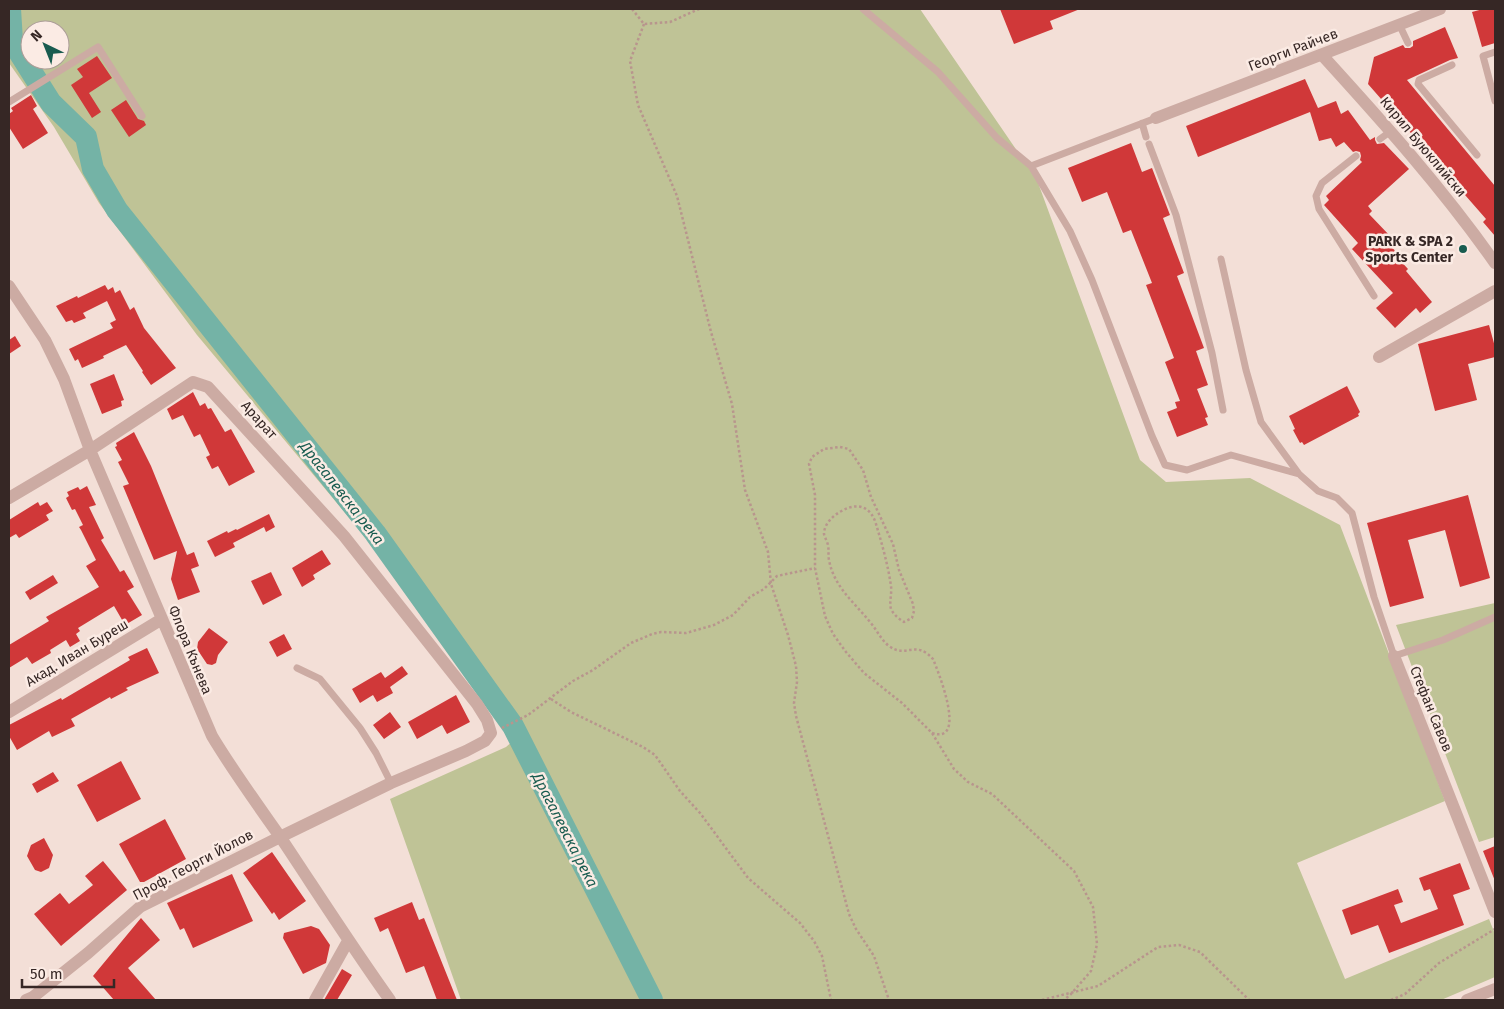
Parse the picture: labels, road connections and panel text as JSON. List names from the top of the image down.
{
  "streets": {
    "street": [
      "Георги Райчев",
      "Кирил Буюклийски",
      "Арарат",
      "Флора Кънева",
      "Акад. Иван Буреш",
      "Стефан Савов",
      "Проф. Георги Йолов"
    ]
  },
  "crossings": [
    ["Георги Райчев", "Кирил Буюклийски"],
    ["Арарат", "Флора Кънева"],
    ["Флора Кънева", "Акад. Иван Буреш"],
    ["Флора Кънева", "Проф. Георги Йолов"]
  ],
  "water": ["Драгалевска река"],
  "places": ["PARK & SPA 2 Sports Center"],
  "scale_bar": "50 m",
  "north": "top left"
}
